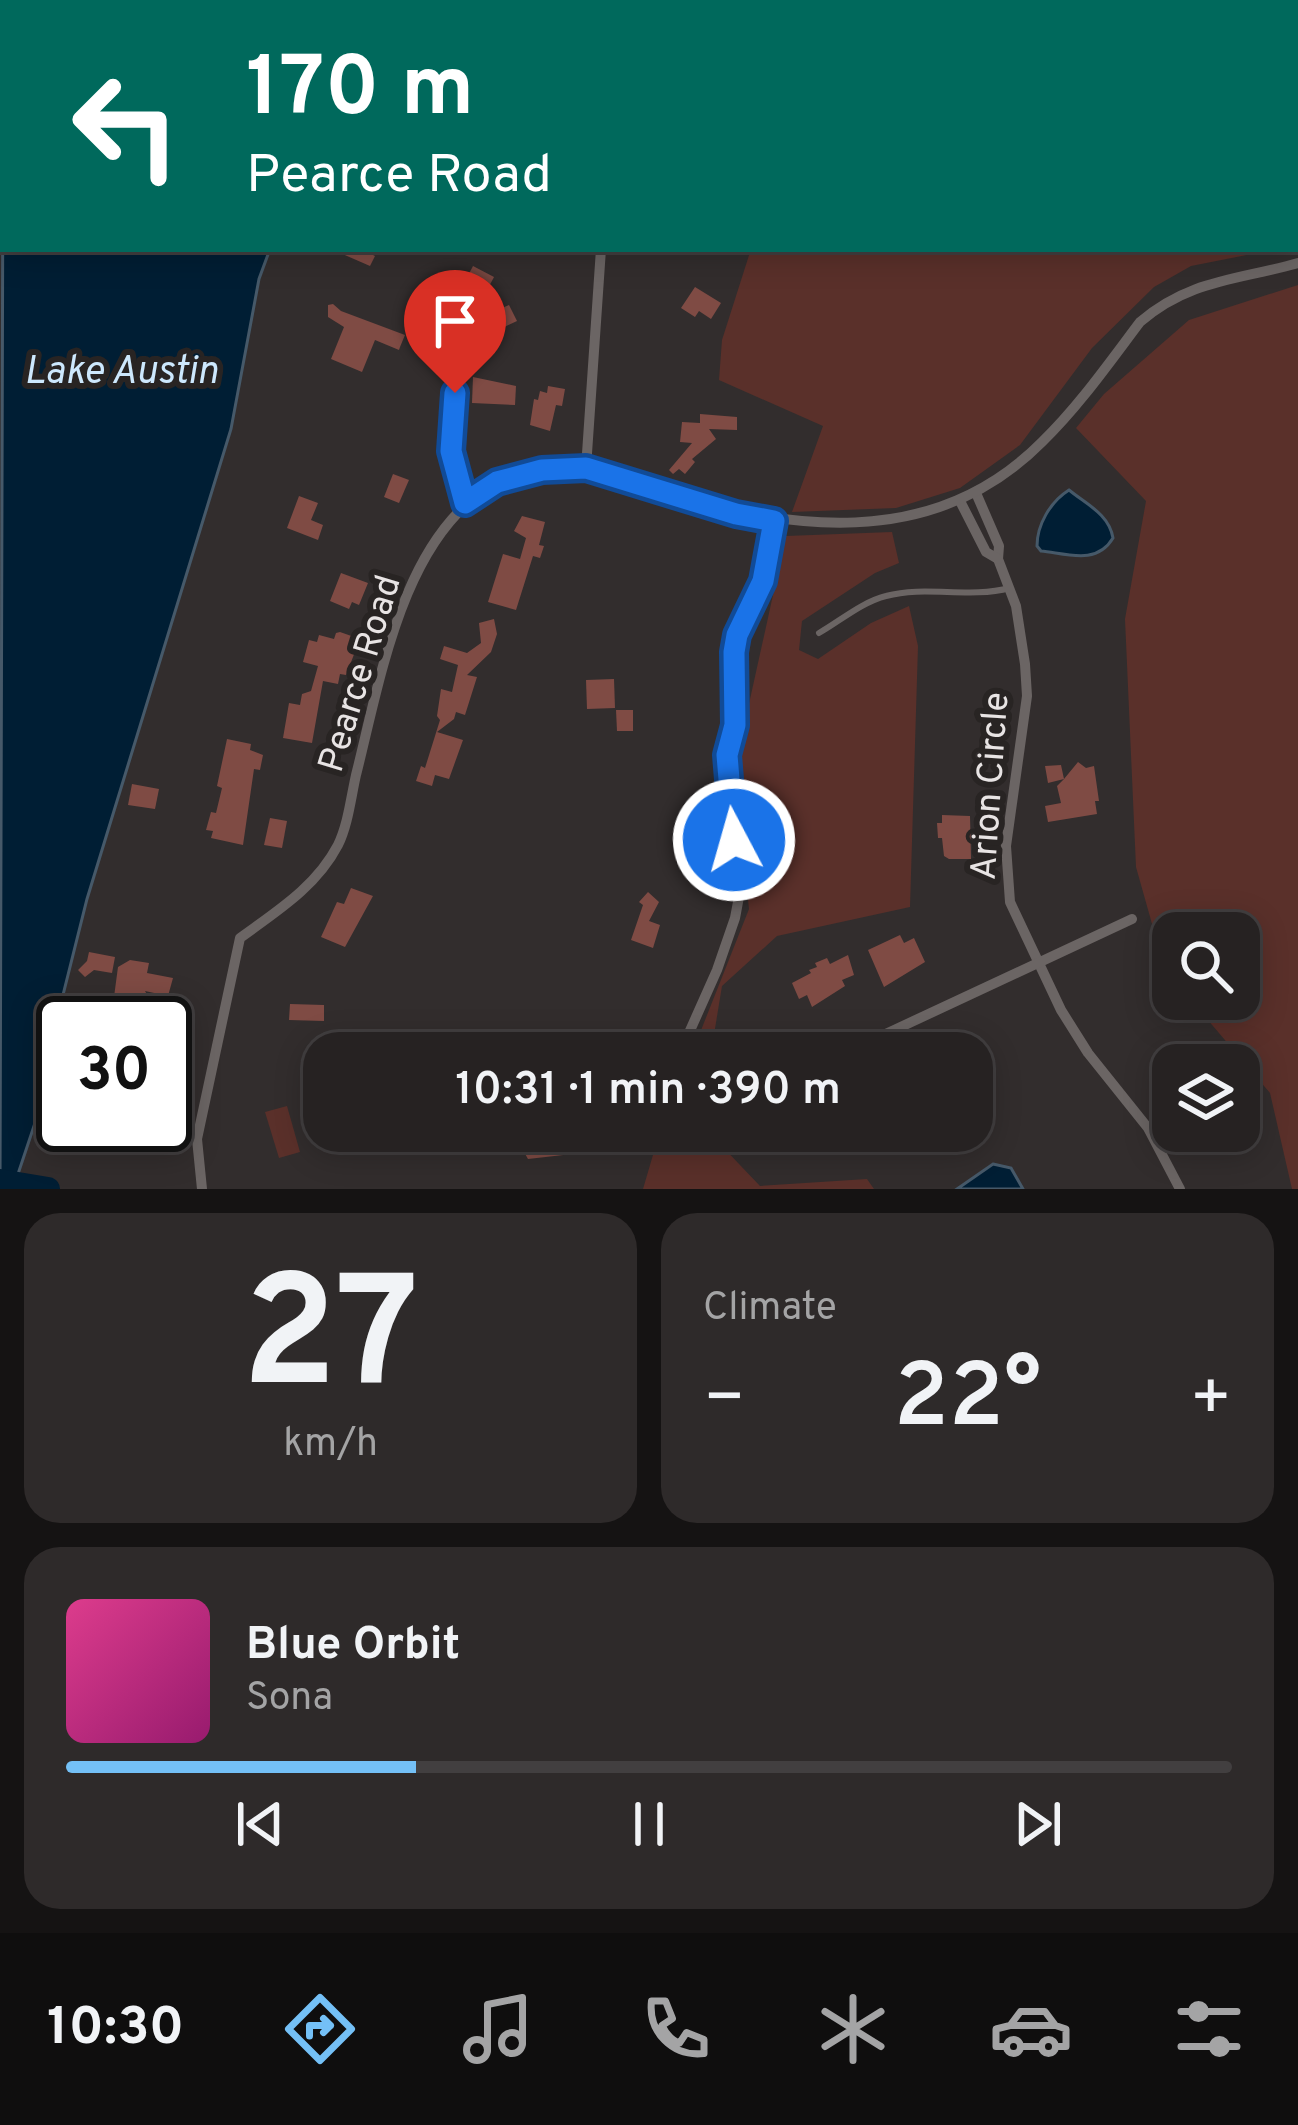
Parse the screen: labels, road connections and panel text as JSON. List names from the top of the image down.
{
  "streets": {
    "street": ["Pearce Road", "Arion Circle"]
  },
  "crossings": [
    ["Pearce Road", "Arion Circle"]
  ],
  "water": ["Lake Austin"],
  "page": {
    "turn": ["170 m", "Pearce Road"],
    "limit": "30",
    "trip": "10:31 · 1 min · 390 m",
    "tile": [
      ["27", "km/h"],
      "Climate"
    ],
    "heat": ["−", "22°", "+"],
    "song": ["Blue Orbit", "Sona"],
    "tabs": "10:30"
  }
}
